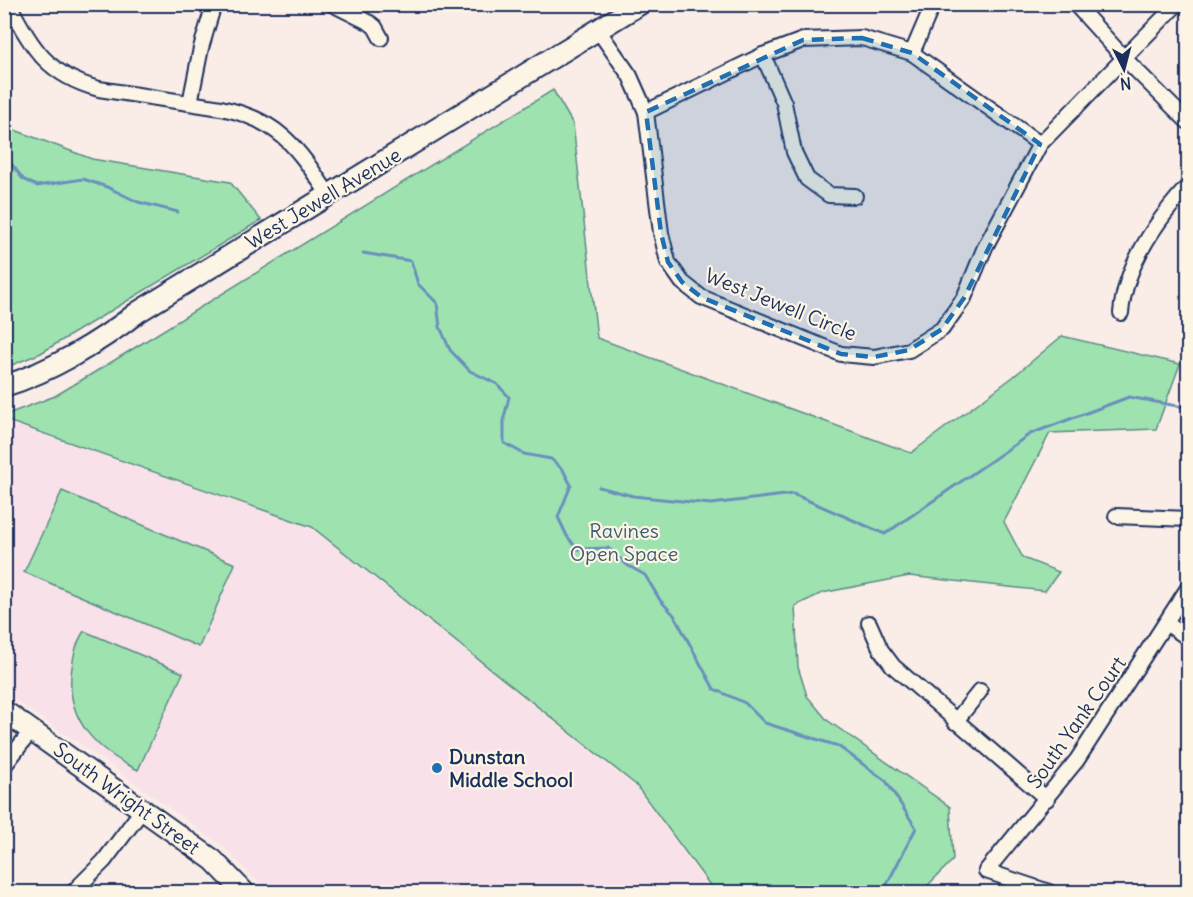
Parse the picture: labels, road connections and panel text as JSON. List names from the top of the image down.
{
  "streets": {
    "main road": ["West Jewell Avenue", "South Wright Street"],
    "street": ["West Jewell Circle", "South Yank Court"]
  },
  "crossings": [
    ["West Jewell Avenue", "West Jewell Circle"]
  ],
  "parks": ["Ravines Open Space"],
  "places": ["Dunstan Middle School"],
  "north": "bottom"
}
